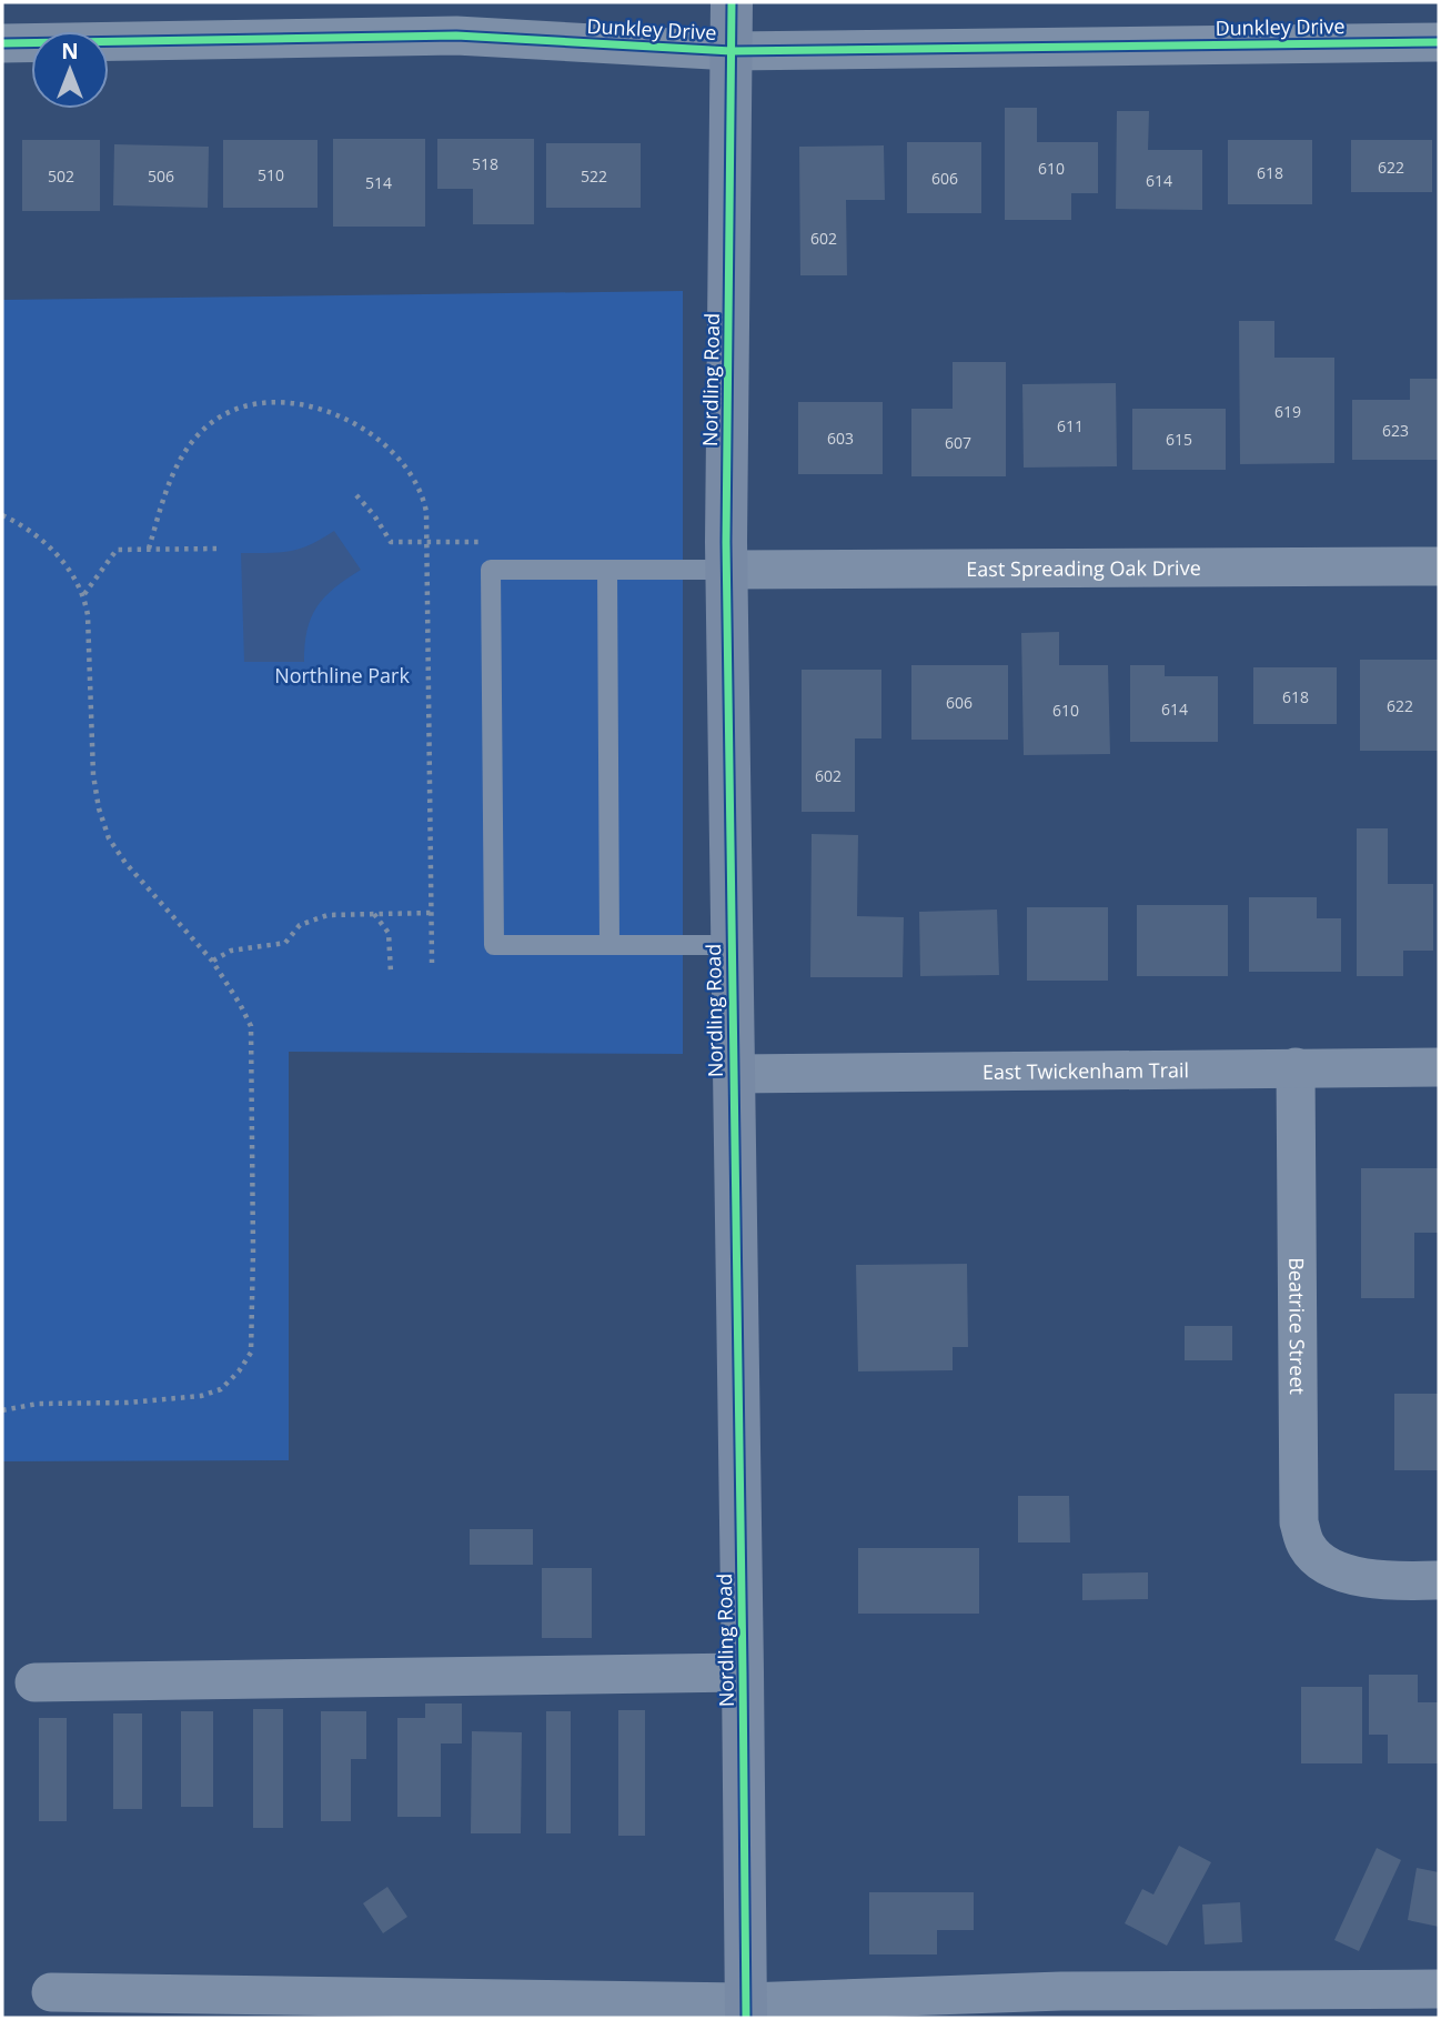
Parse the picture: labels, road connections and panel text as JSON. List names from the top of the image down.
{
  "streets": {
    "street": [
      "Dunkley Drive",
      "Nordling Road",
      "East Spreading Oak Drive",
      "East Twickenham Trail",
      "Beatrice Street"
    ]
  },
  "crossings": [
    ["Dunkley Drive", "Nordling Road"],
    ["Nordling Road", "East Spreading Oak Drive"],
    ["Nordling Road", "East Twickenham Trail"],
    ["East Twickenham Trail", "Beatrice Street"]
  ],
  "parks": ["Northline Park"],
  "house_numbers": [
    "518",
    "622",
    "610",
    "618",
    "510",
    "502",
    "506",
    "522",
    "606",
    "614",
    "514",
    "602",
    "619",
    "611",
    "623",
    "603",
    "615",
    "607",
    "618",
    "606",
    "622",
    "614",
    "610",
    "602"
  ],
  "north": "top"
}
